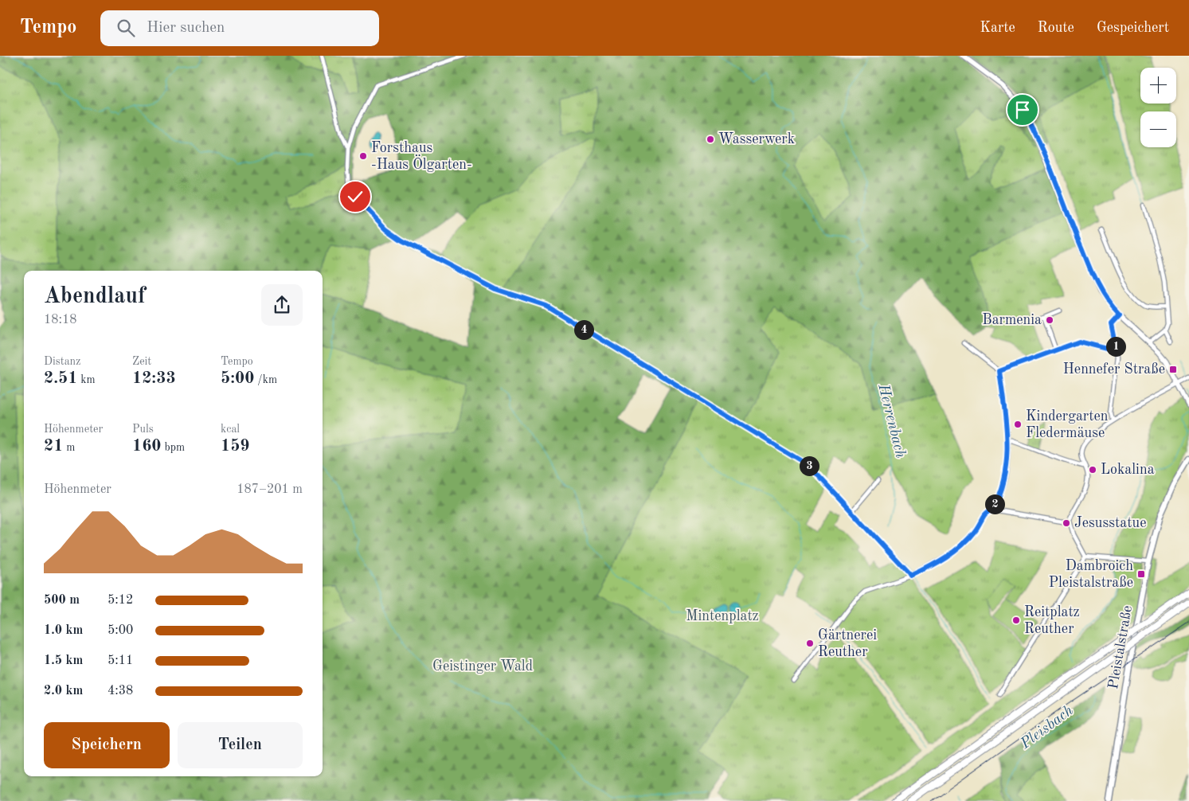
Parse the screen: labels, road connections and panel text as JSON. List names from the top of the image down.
{
  "streets": {
    "main road": ["Pleistalstraße"]
  },
  "water": ["Herrenbach", "Pleisbach"],
  "parks": ["Mintenplatz", "Geistinger Wald"],
  "places": {
    "other": [
      "Wasserwerk",
      "Forsthaus -Haus Ölgarten-",
      "Barmenia",
      "Kindergarten Fledermäuse",
      "Lokalina",
      "Jesusstatue",
      "Reitplatz Reuther",
      "Gärtnerei Reuther"
    ],
    "transit": ["Hennefer Straße", "Dambroich Pleistalstraße"]
  },
  "page": {
    "header": "Tempo",
    "search": "Hier suchen",
    "nav": ["Karte", "Route", "Gespeichert"],
    "map_buttons": ["+", "−"],
    "heading": ["Abendlauf", "18:18"],
    "pins": [
      "4",
      "1",
      "3",
      "2"
    ],
    "stats": [
      ["Distanz", "2.51 km"],
      ["Zeit", "12:33"],
      ["Tempo", "5:00 /km"],
      ["Höhenmeter", "21 m"],
      ["Puls", "160 bpm"],
      ["kcal", "159"]
    ],
    "chart": ["Höhenmeter", "187–201 m"],
    "list": [
      {
        "name": "500 m",
        "note": "5:12"
      },
      {
        "name": "1.0 km",
        "note": "5:00"
      },
      {
        "name": "1.5 km",
        "note": "5:11"
      },
      {
        "name": "2.0 km",
        "note": "4:38"
      }
    ],
    "buttons": ["Speichern", "Teilen"]
  }
}
